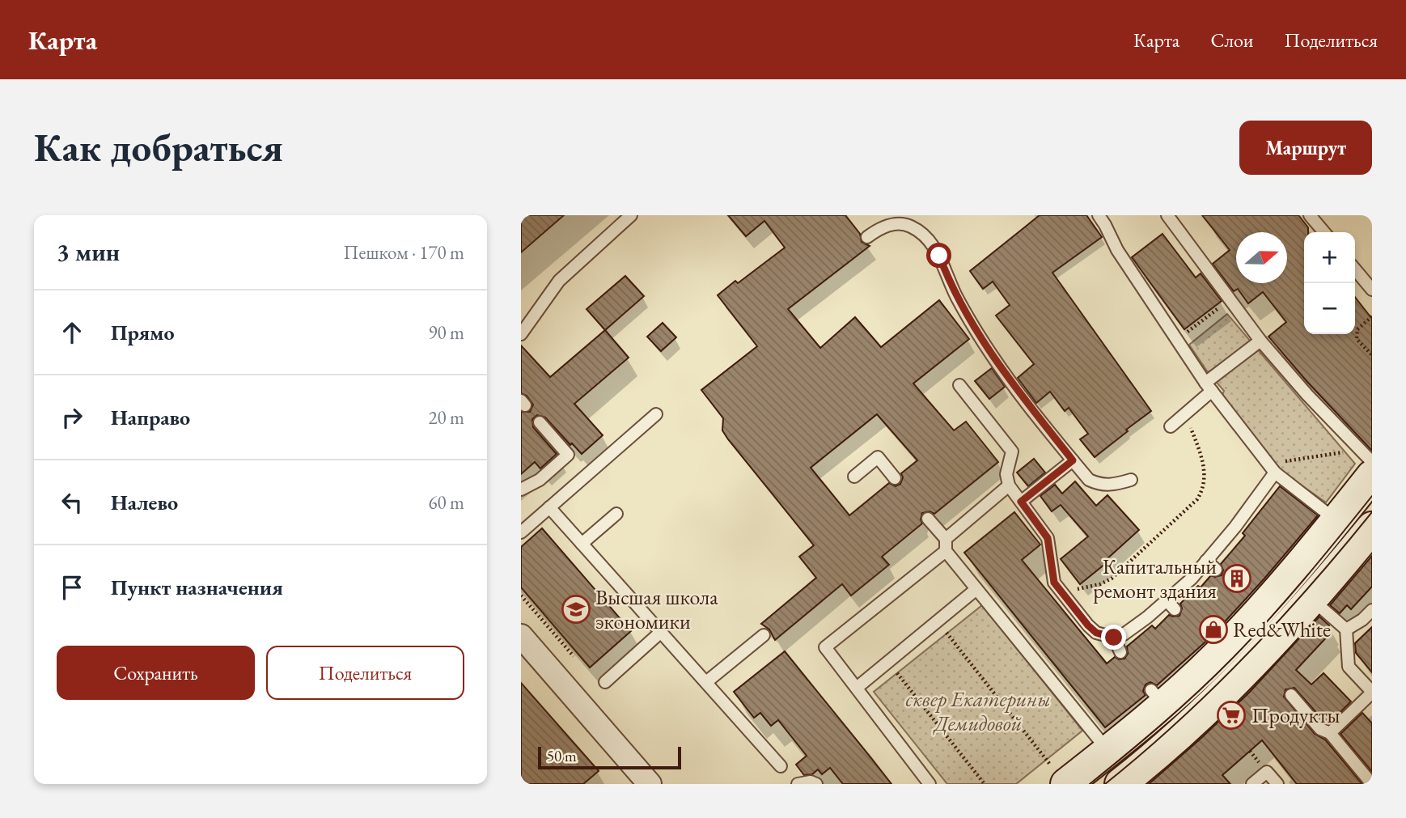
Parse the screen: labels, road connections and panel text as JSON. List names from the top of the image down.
{
  "parks": ["сквер Екатерины Демидовой"],
  "places": {
    "building": ["Капитальный ремонт здания"],
    "school or university": ["Высшая школа экономики"],
    "shop": ["Red&White"],
    "supermarket": ["Продукты"]
  },
  "scale_bar": "50 m",
  "north": "right",
  "page": {
    "header": "Карта",
    "nav": ["Карта", "Слои", "Поделиться"],
    "buttons": [
      "Маршрут",
      ["Сохранить", "Поделиться"]
    ],
    "title": "Как добраться",
    "heading": ["3 мин", "Пешком · 170 m"],
    "map_buttons": ["+", "−"],
    "list": [
      ["Прямо", "90 m"],
      ["Направо", "20 m"],
      ["Налево", "60 m"],
      "Пункт назначения"
    ],
    "scale": "50 m"
  }
}
